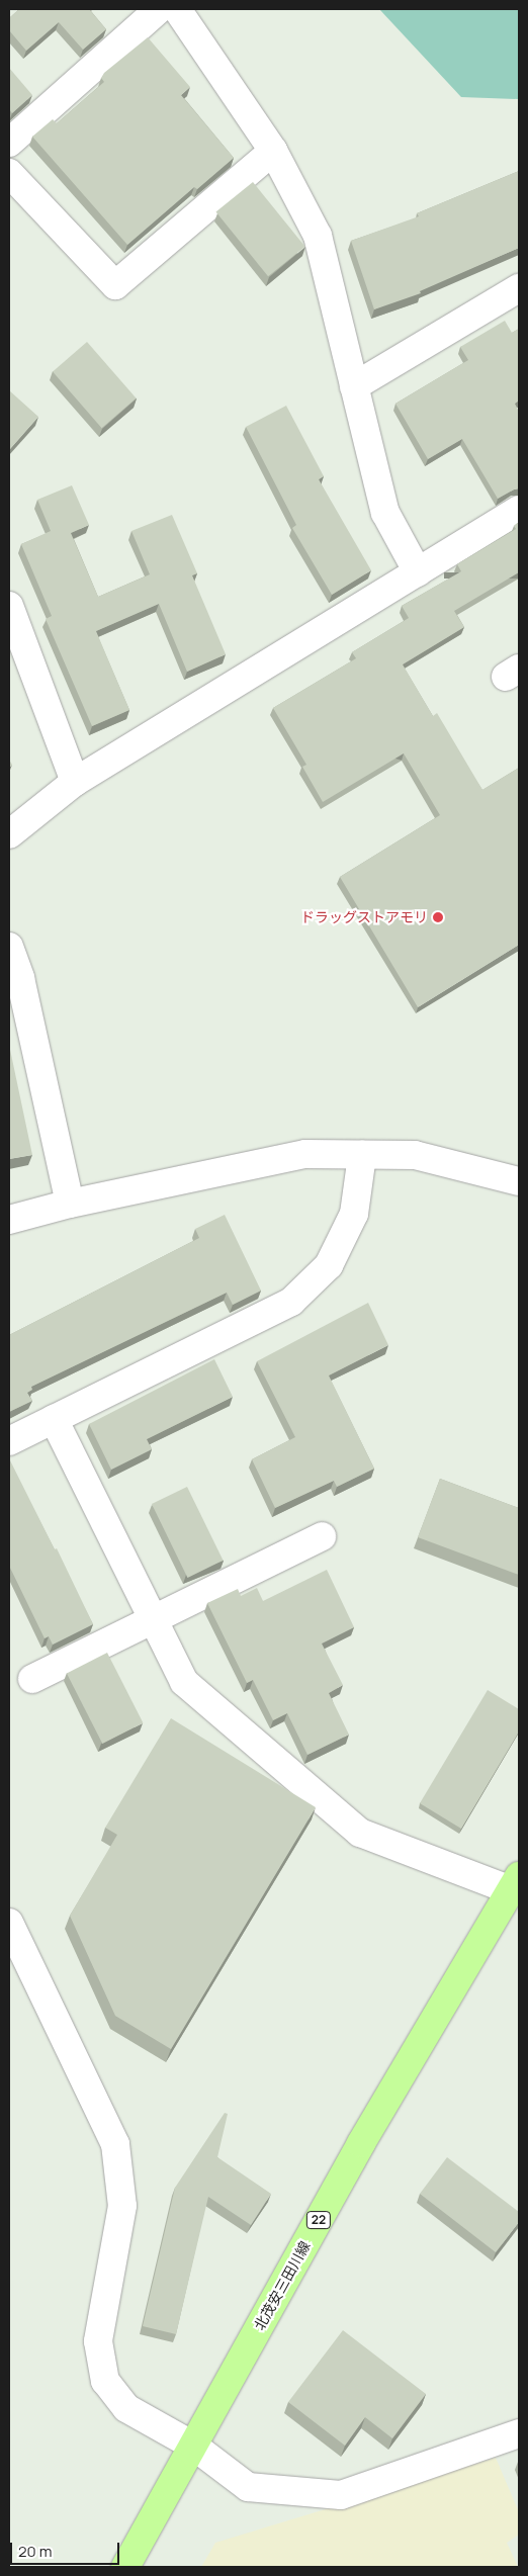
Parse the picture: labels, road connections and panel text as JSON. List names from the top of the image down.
{
  "streets": {
    "main road": ["22", "北茂安三田川線"]
  },
  "places": ["ドラッグストアモリ"],
  "scale_bar": "20 m"
}
